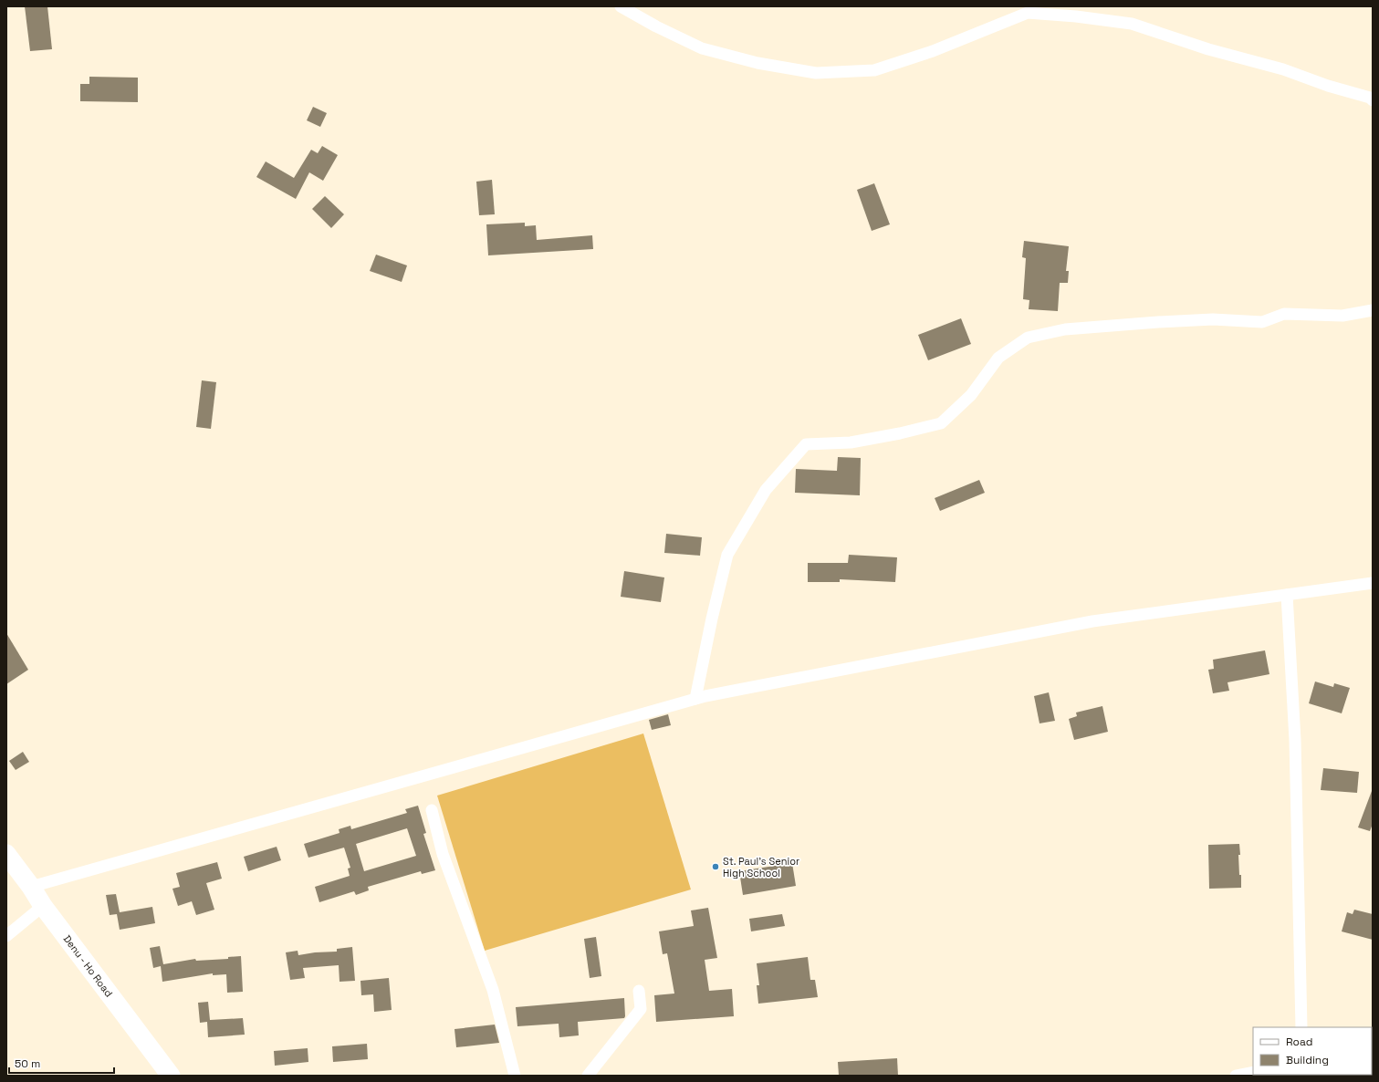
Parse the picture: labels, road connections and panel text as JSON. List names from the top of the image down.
{
  "streets": {
    "main road": ["Denu - Ho Road"]
  },
  "places": ["St. Paul's Senior High School"],
  "legend": ["Road", "Building"],
  "scale_bar": "50 m"
}
